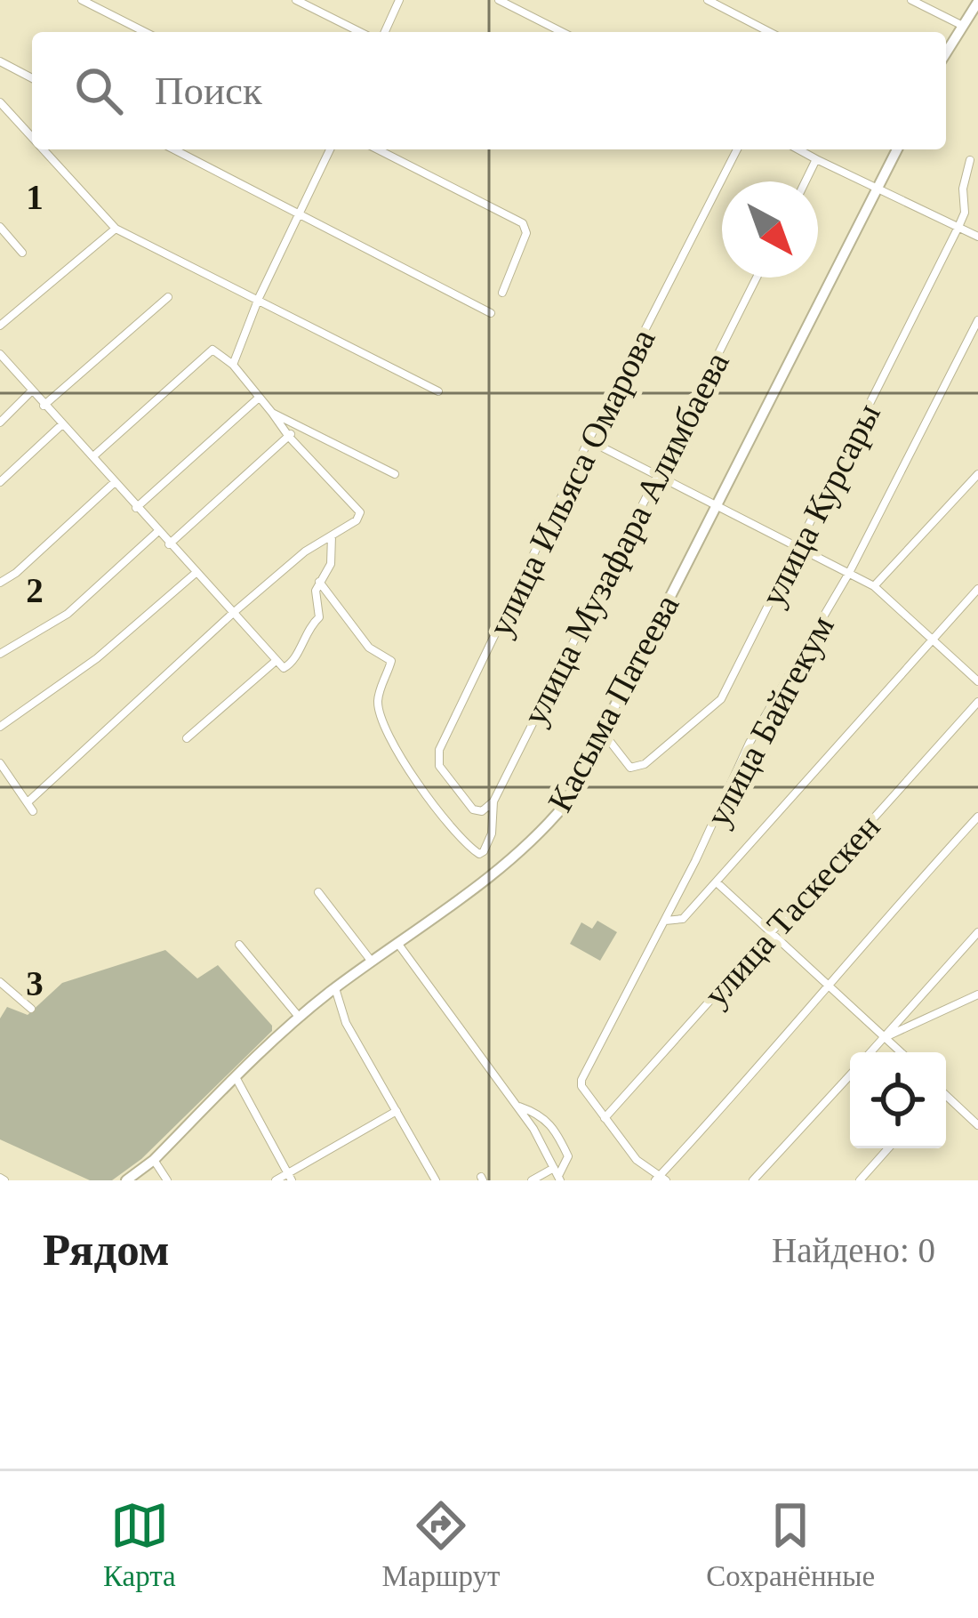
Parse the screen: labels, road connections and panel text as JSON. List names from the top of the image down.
{
  "streets": {
    "main road": ["Касыма Патеева"],
    "street": [
      "улица Ильяса Омарова",
      "улица Курсары",
      "улица Музафара Алимбаева",
      "улица Байгекум",
      "улица Таскескен"
    ]
  },
  "crossings": [
    ["улица Ильяса Омарова", "улица Музафара Алимбаева"],
    ["улица Курсары", "Касыма Патеева"],
    ["улица Байгекум", "улица Таскескен"]
  ],
  "north": "bottom right",
  "page": {
    "search": "Поиск",
    "heading": ["Рядом", "Найдено: 0"],
    "nav": ["Карта", "Маршрут", "Сохранённые"]
  },
  "grid": {
    "rows": ["1", "2", "3"]
  }
}
